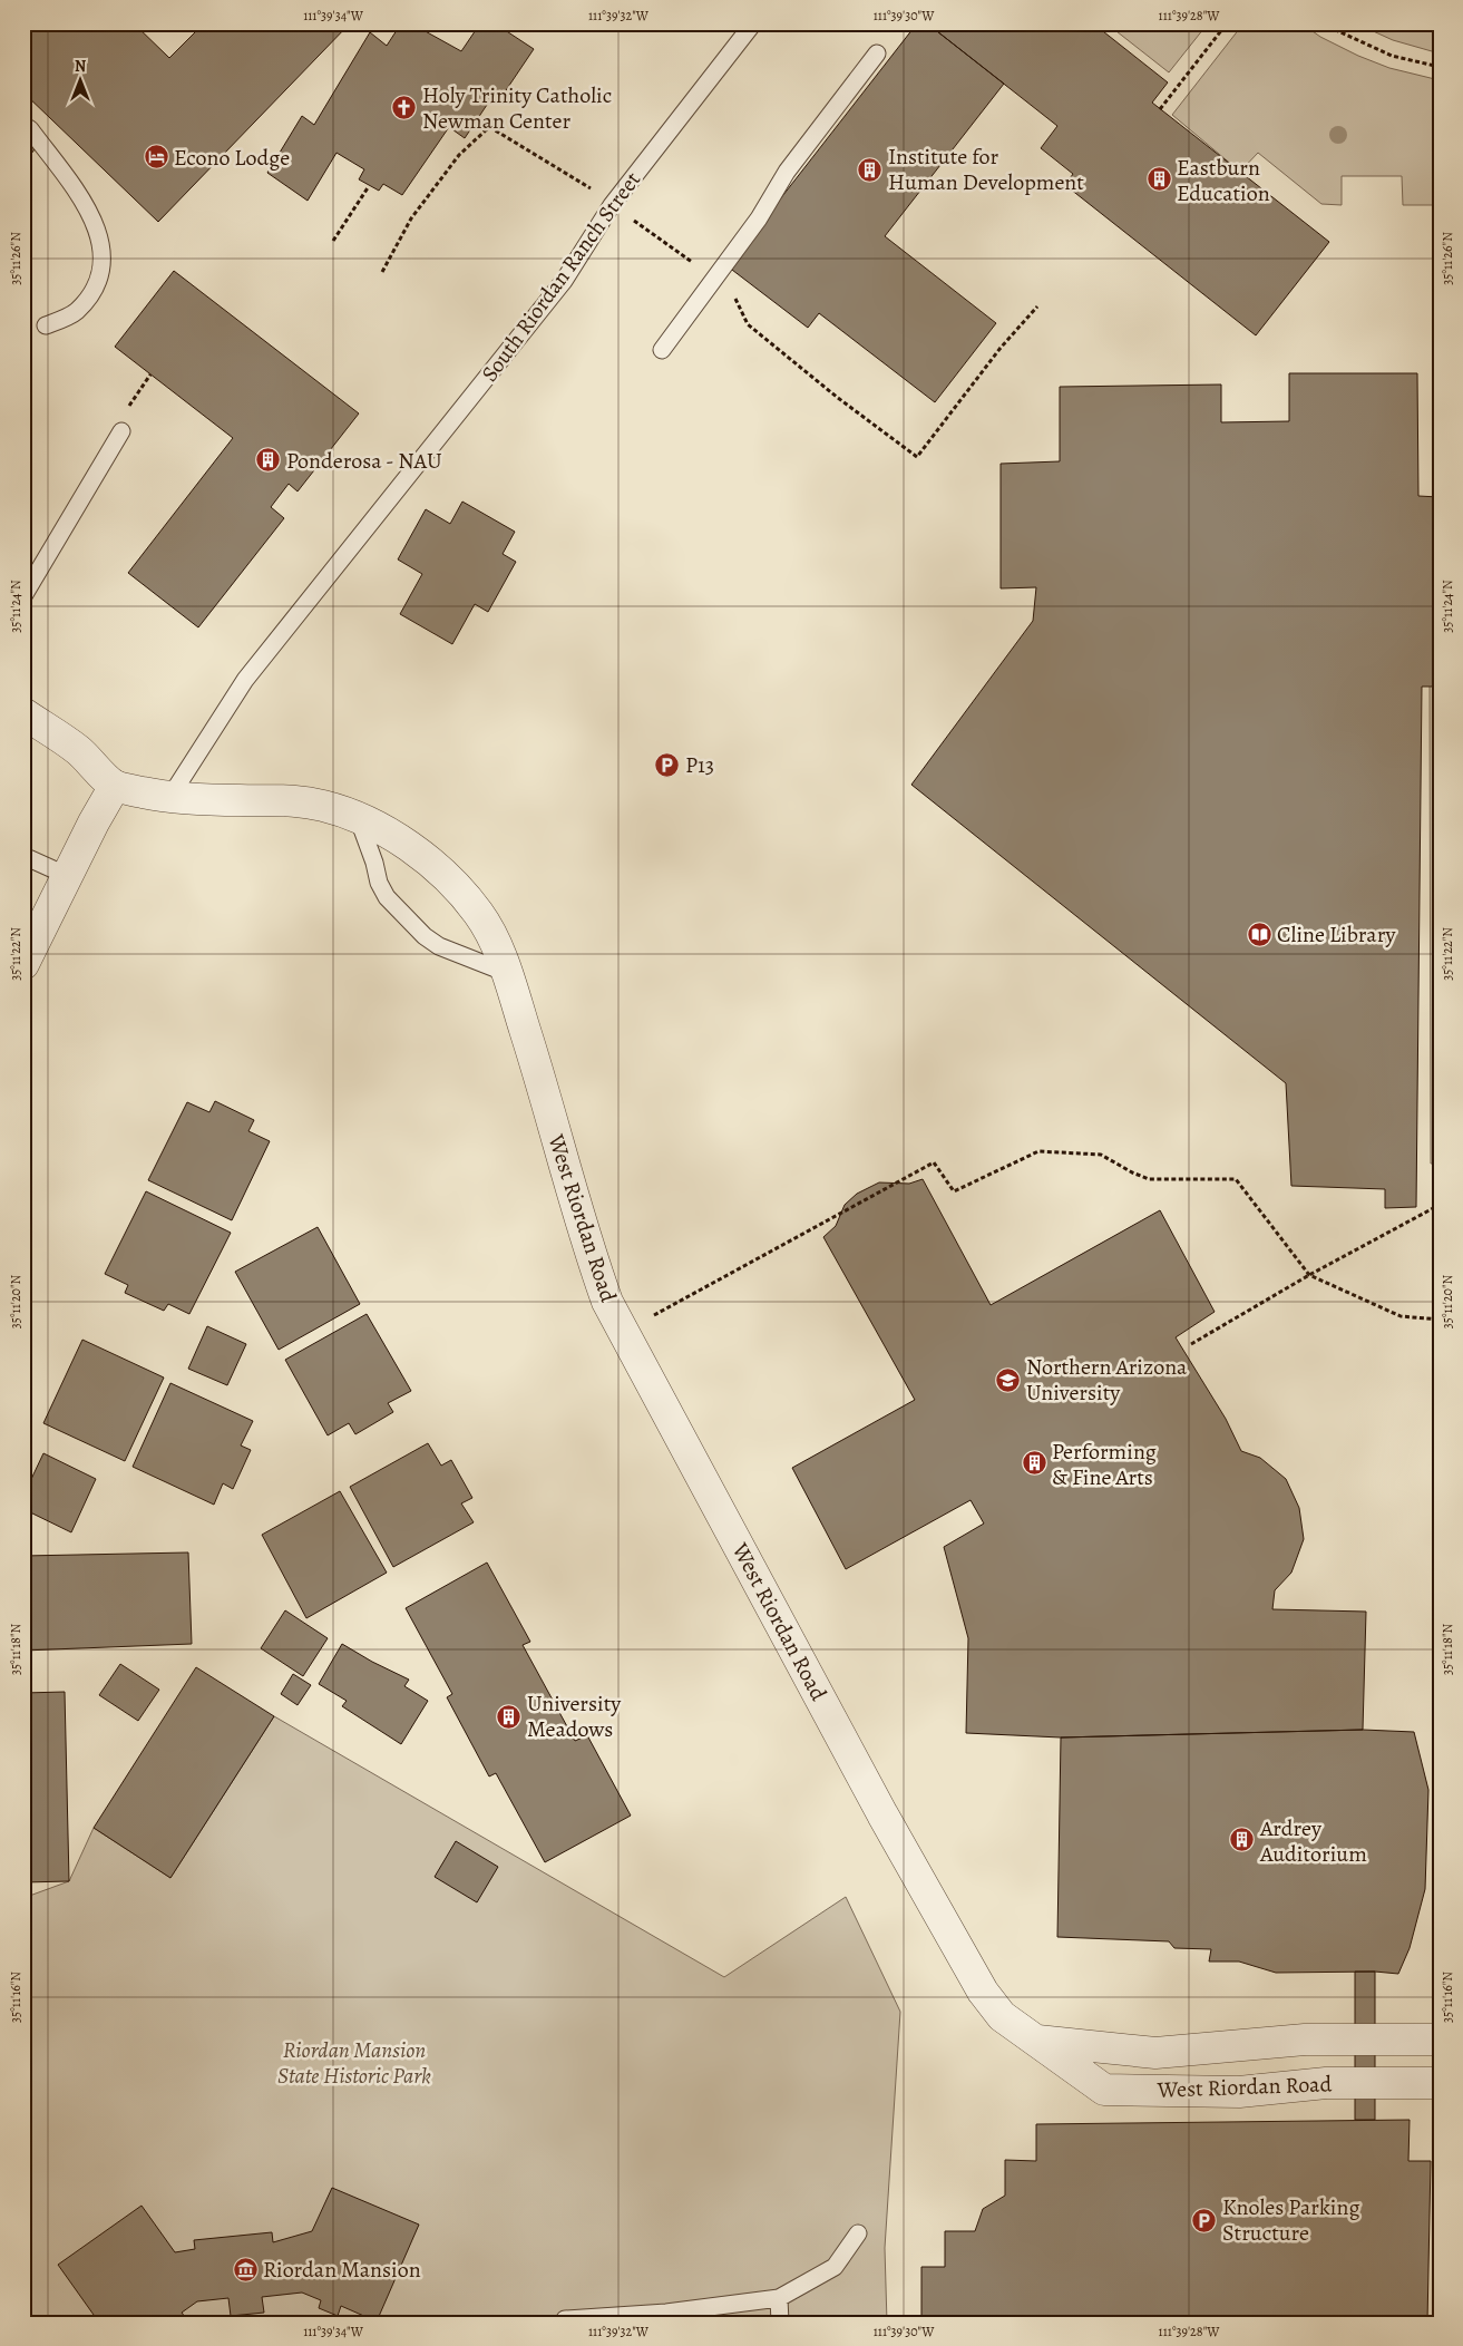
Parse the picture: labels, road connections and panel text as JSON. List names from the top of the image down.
{
  "streets": {
    "street": ["West Riordan Road"],
    "lane": ["South Riordan Ranch Street"]
  },
  "crossings": [
    ["South Riordan Ranch Street", "West Riordan Road"]
  ],
  "parks": ["Riordan Mansion State Historic Park"],
  "places": {
    "church": ["Holy Trinity Catholic Newman Center"],
    "hotel": ["Econo Lodge"],
    "building": [
      "Institute for Human Development",
      "Eastburn Education",
      "Ponderosa - NAU",
      "Performing & Fine Arts",
      "University Meadows",
      "Ardrey Auditorium"
    ],
    "parking": ["P13", "Knoles Parking Structure"],
    "library": ["Cline Library"],
    "school or university": ["Northern Arizona University"],
    "museum": ["Riordan Mansion"]
  },
  "north": "top",
  "coordinates": [
    "111°39'34\"W",
    "111°39'32\"W",
    "111°39'30\"W",
    "111°39'28\"W",
    "35°11'26\"N",
    "35°11'24\"N",
    "35°11'22\"N",
    "35°11'20\"N",
    "35°11'18\"N",
    "35°11'16\"N"
  ]
}
